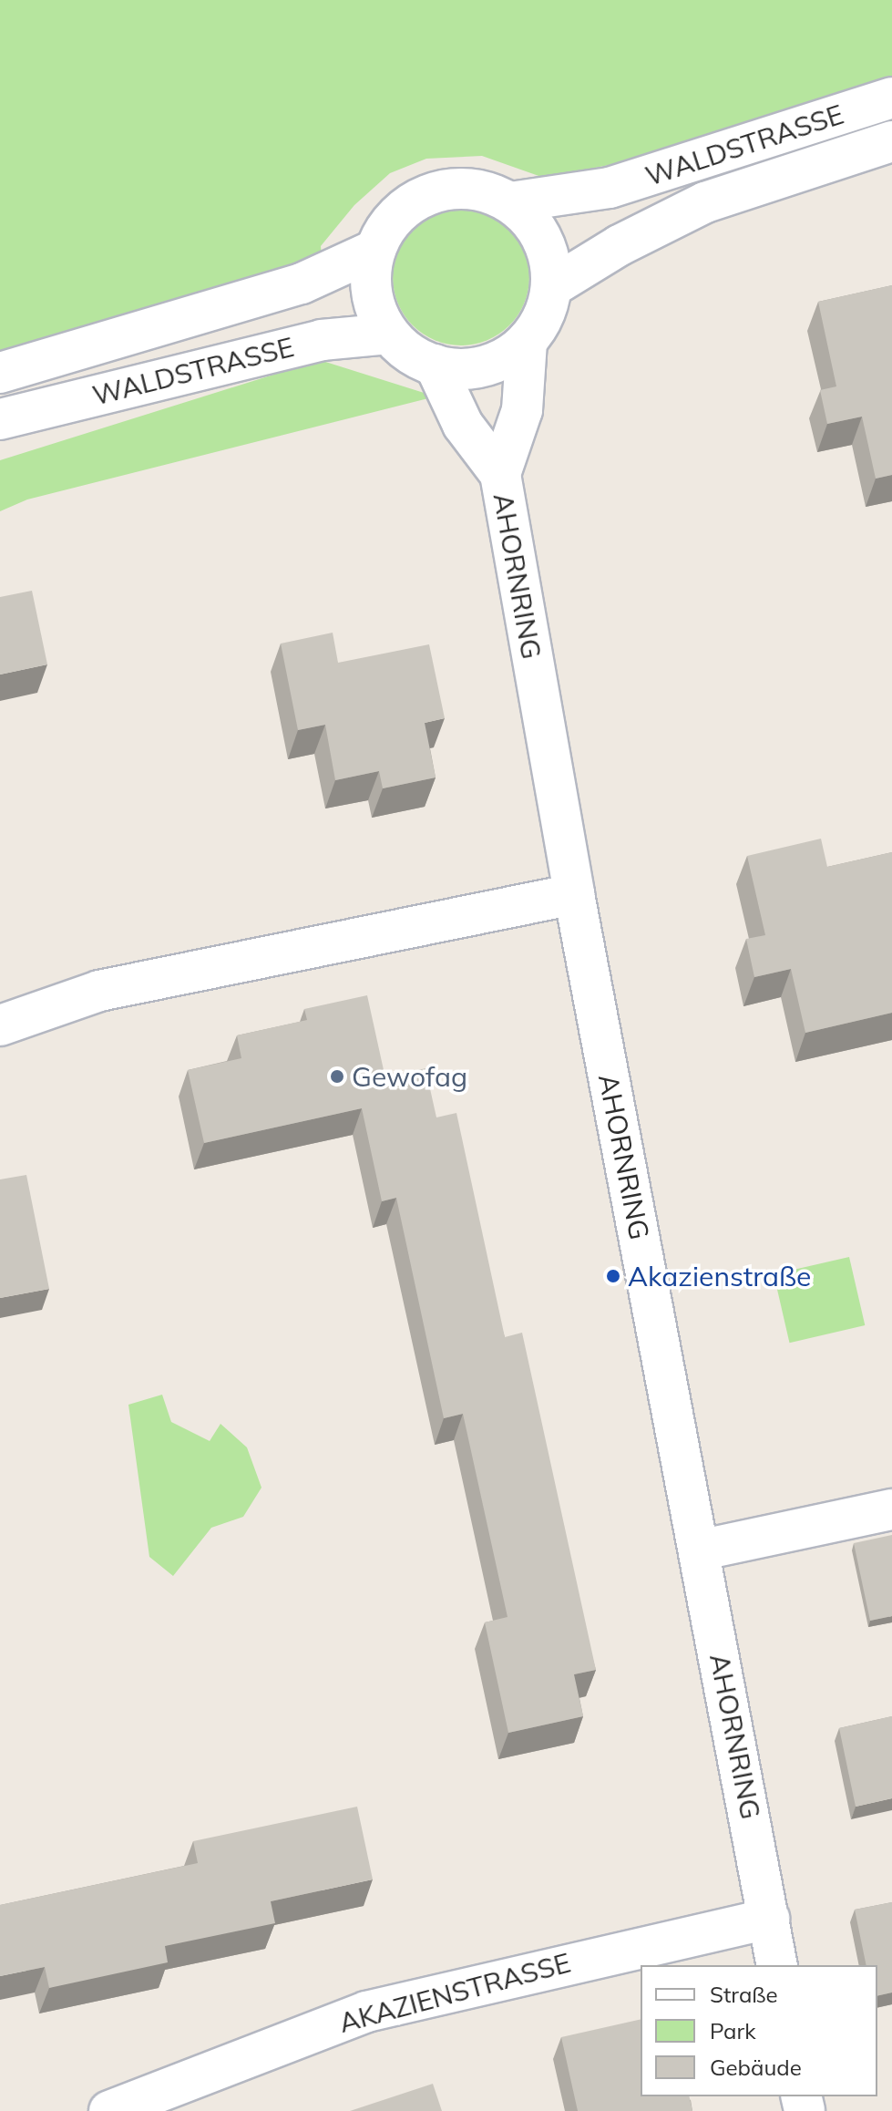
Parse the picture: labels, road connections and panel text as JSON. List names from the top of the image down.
{
  "streets": {
    "street": ["WALDSTRASSE", "AHORNRING", "AKAZIENSTRASSE"]
  },
  "crossings": [
    ["WALDSTRASSE", "AHORNRING"],
    ["AHORNRING", "AKAZIENSTRASSE"]
  ],
  "places": ["Gewofag", "Akazienstraße"],
  "legend": ["Straße", "Park", "Gebäude"]
}
